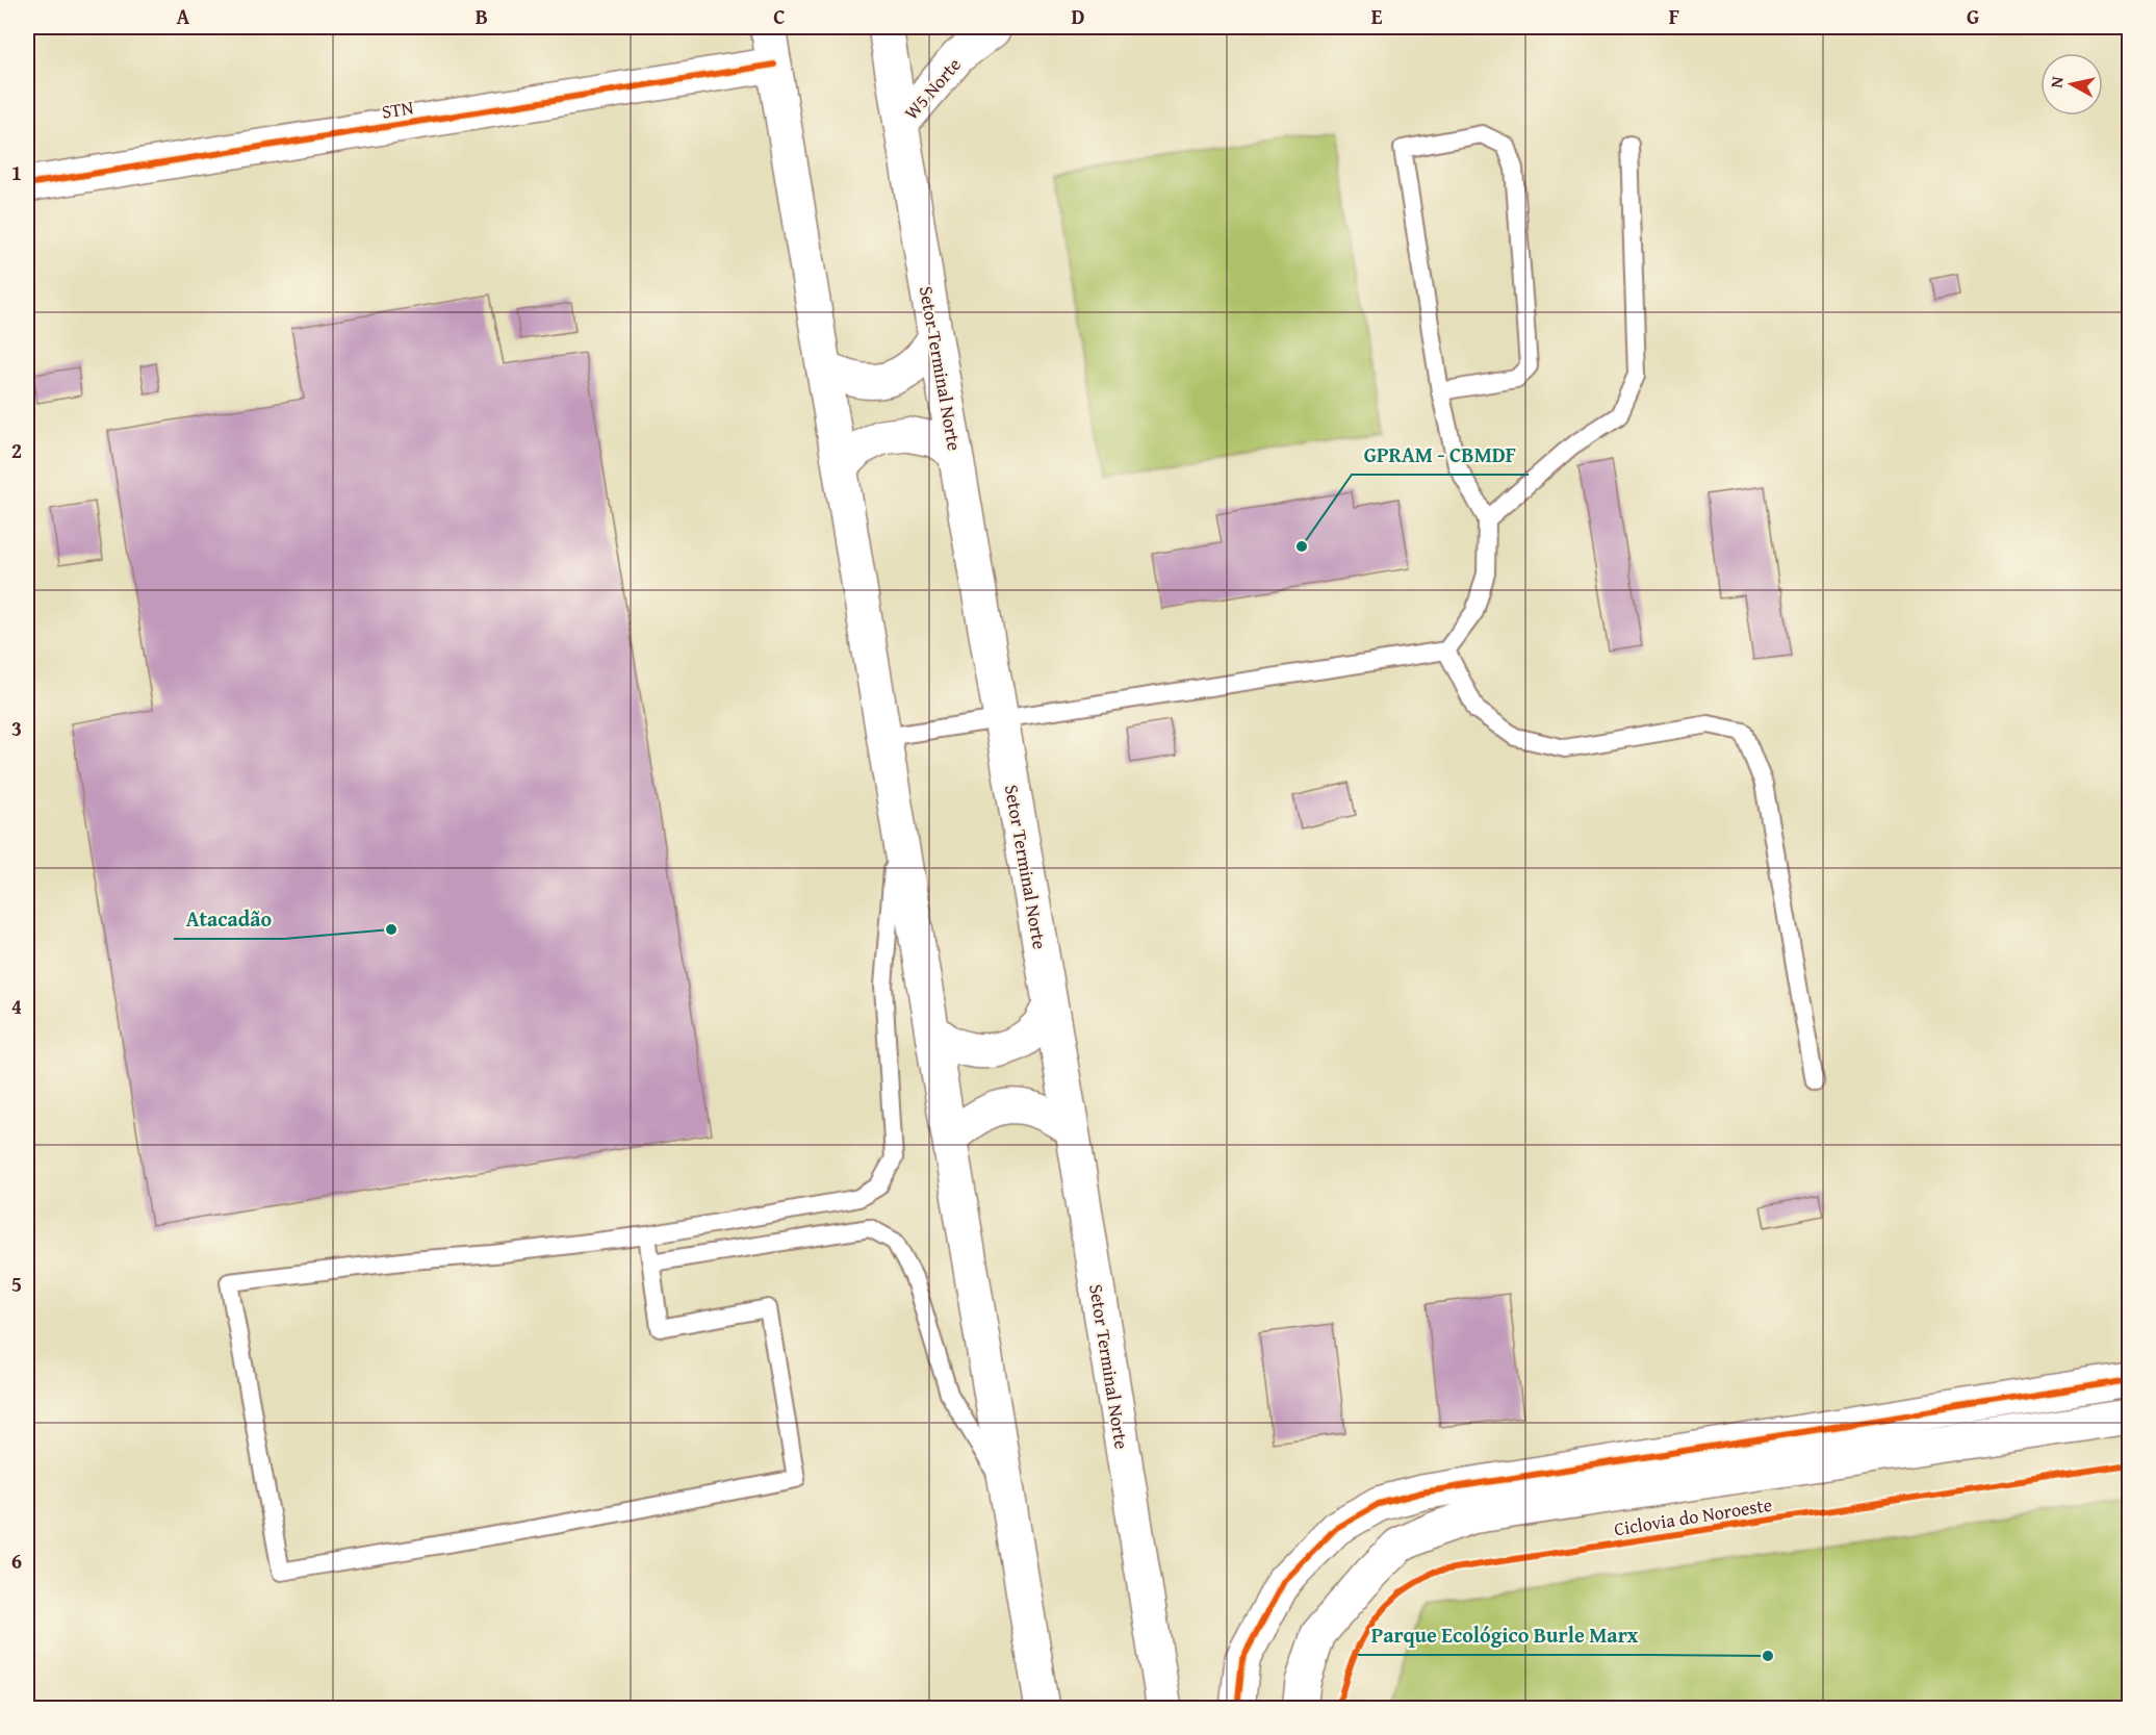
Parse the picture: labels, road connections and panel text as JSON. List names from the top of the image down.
{
  "streets": {
    "main road": ["W5 Norte", "STN", "Setor Terminal Norte"],
    "cycle path": ["Ciclovia do Noroeste"]
  },
  "crossings": [
    ["W5 Norte", "Setor Terminal Norte"]
  ],
  "places": ["GPRAM - CBMDF", "Atacadão", "Parque Ecológico Burle Marx"],
  "north": "left",
  "grid": {
    "columns": [
      "A",
      "B",
      "C",
      "D",
      "E",
      "F",
      "G"
    ],
    "rows": [
      "1",
      "2",
      "3",
      "4",
      "5",
      "6"
    ]
  }
}
